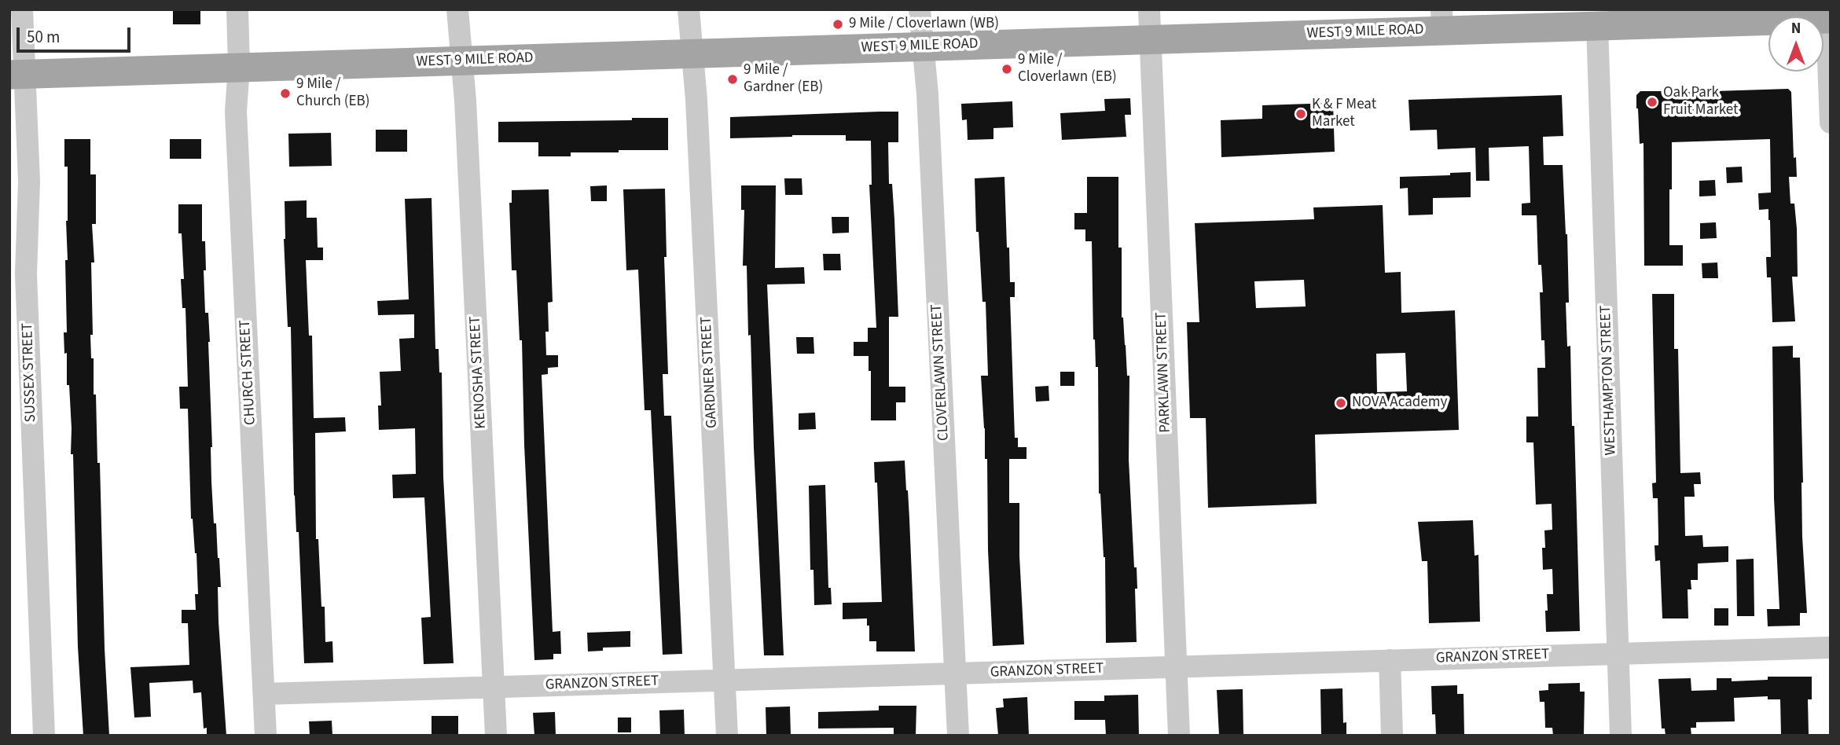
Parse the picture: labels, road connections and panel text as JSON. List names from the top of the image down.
{
  "streets": {
    "main road": ["WEST 9 MILE ROAD"],
    "street": [
      "SUSSEX STREET",
      "CHURCH STREET",
      "KENOSHA STREET",
      "GARDNER STREET",
      "CLOVERLAWN STREET",
      "PARKLAWN STREET",
      "WESTHAMPTON STREET",
      "GRANZON STREET"
    ]
  },
  "crossings": [
    ["WEST 9 MILE ROAD", "SUSSEX STREET"],
    ["WEST 9 MILE ROAD", "CHURCH STREET"],
    ["WEST 9 MILE ROAD", "KENOSHA STREET"],
    ["WEST 9 MILE ROAD", "GARDNER STREET"],
    ["WEST 9 MILE ROAD", "CLOVERLAWN STREET"],
    ["WEST 9 MILE ROAD", "PARKLAWN STREET"],
    ["WEST 9 MILE ROAD", "WESTHAMPTON STREET"],
    ["CHURCH STREET", "GRANZON STREET"],
    ["KENOSHA STREET", "GRANZON STREET"],
    ["GARDNER STREET", "GRANZON STREET"],
    ["CLOVERLAWN STREET", "GRANZON STREET"],
    ["PARKLAWN STREET", "GRANZON STREET"],
    ["WESTHAMPTON STREET", "GRANZON STREET"]
  ],
  "places": [
    "9 Mile / Cloverlawn (WB)",
    "9 Mile / Cloverlawn (EB)",
    "9 Mile / Gardner (EB)",
    "9 Mile / Church (EB)",
    "Oak Park Fruit Market",
    "K & F Meat Market",
    "NOVA Academy"
  ],
  "scale_bar": "50 m",
  "north": "top"
}
